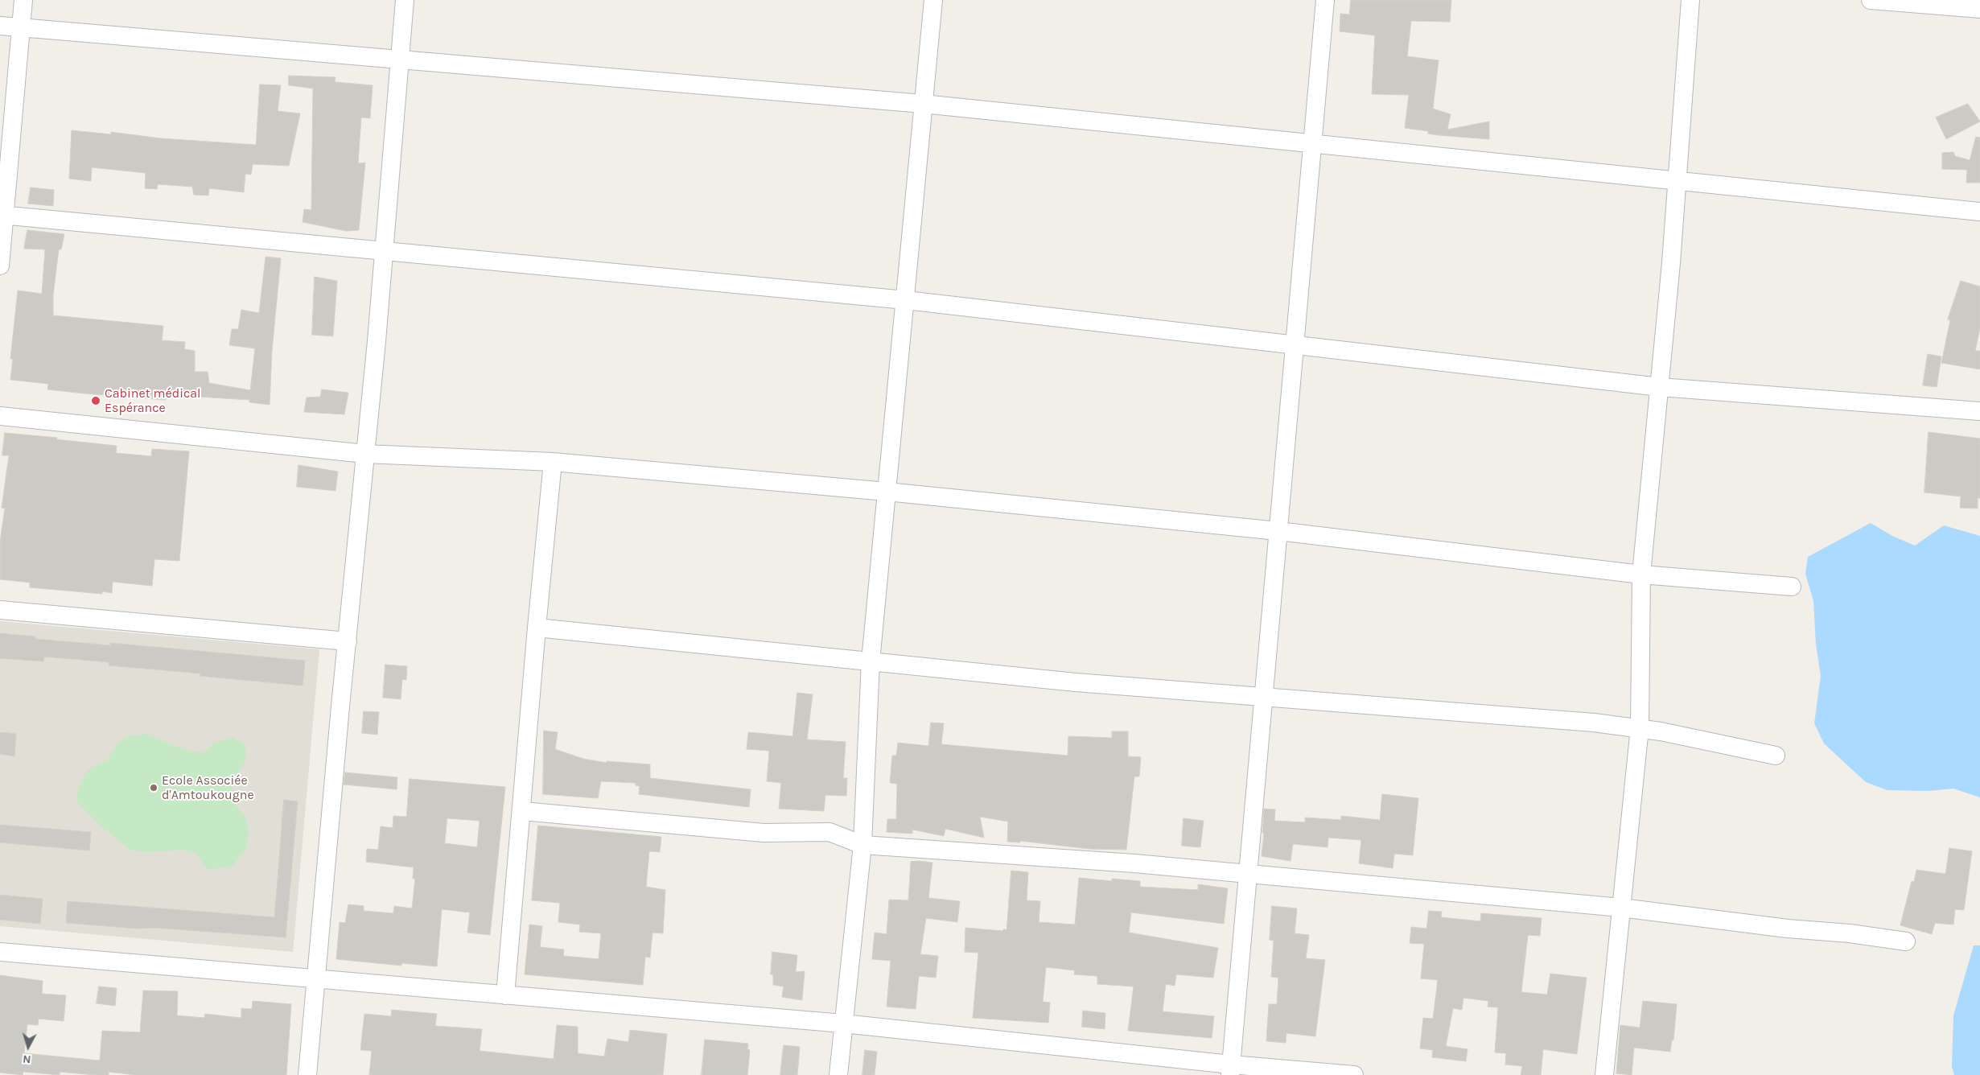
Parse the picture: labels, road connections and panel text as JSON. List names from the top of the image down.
{
  "places": ["Cabinet médical Espérance", "Ecole Associée d'Amtoukougne"],
  "north": "bottom"
}
